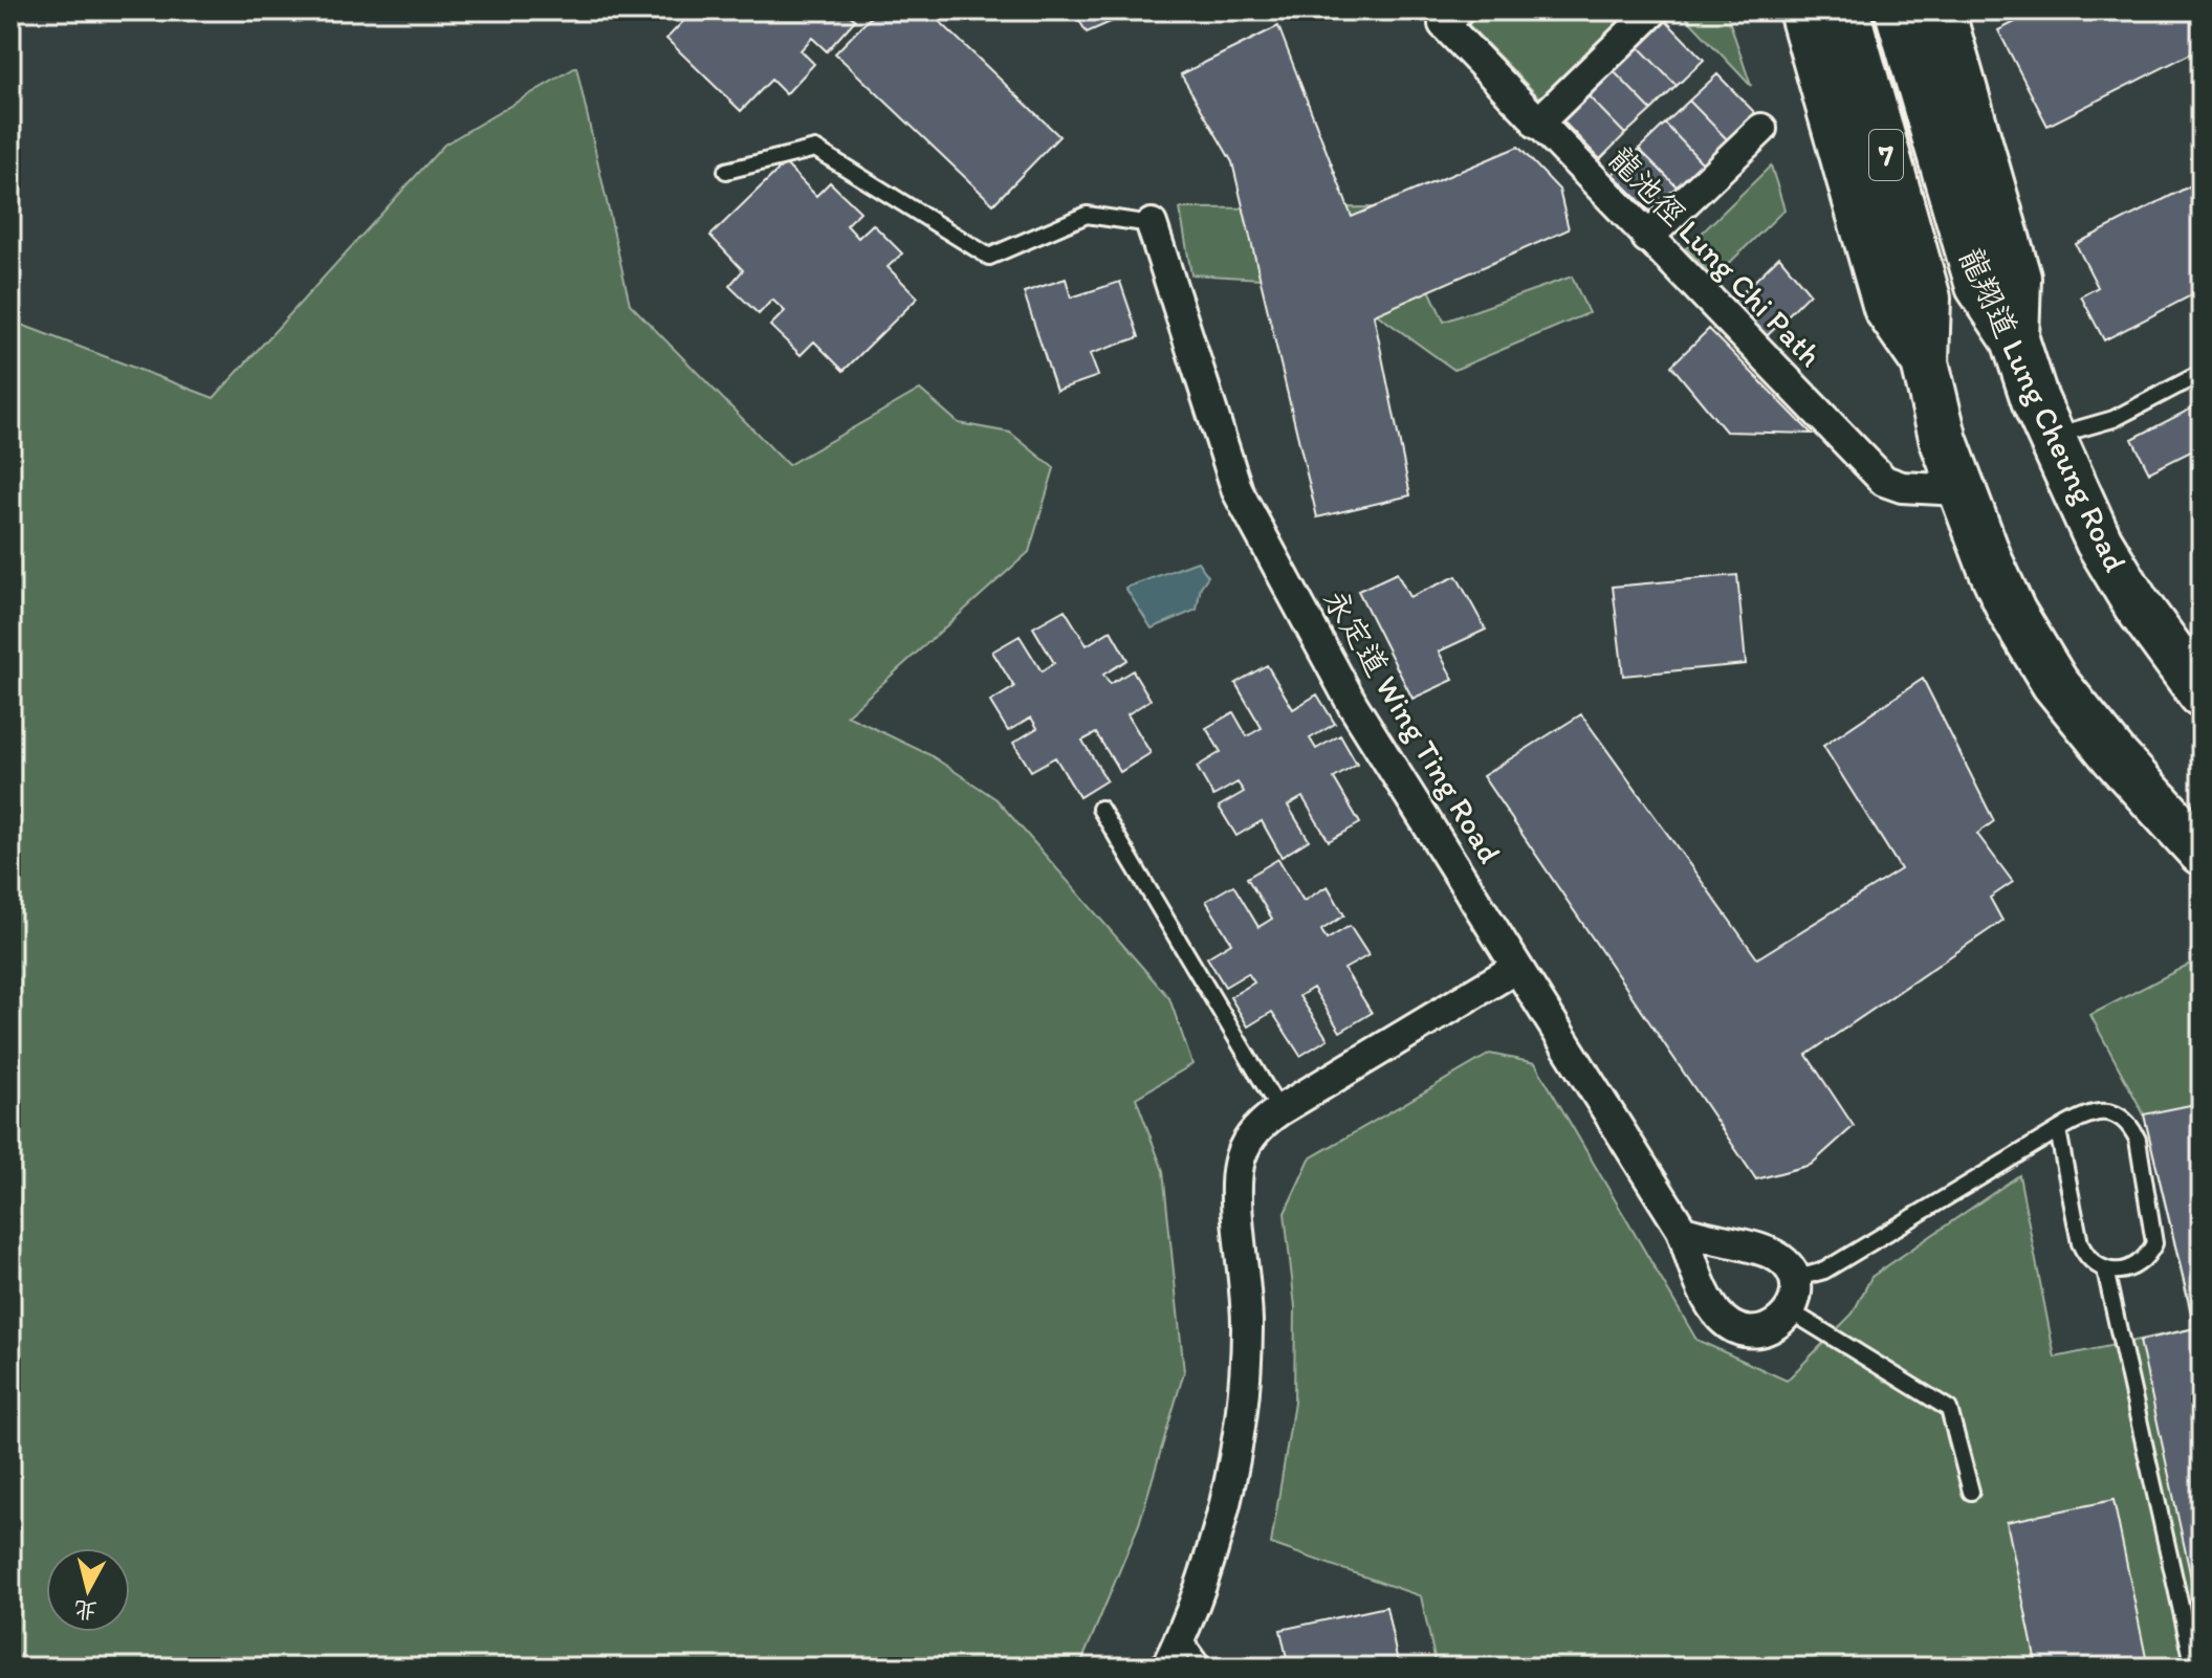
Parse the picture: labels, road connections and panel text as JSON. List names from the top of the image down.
{
  "streets": {
    "highway": ["7", "龍翔道 Lung Cheung Road"],
    "street": ["龍池徑 Lung Chi Path", "永定道 Wing Ting Road"]
  },
  "crossings": [
    ["龍池徑 Lung Chi Path", "龍翔道 Lung Cheung Road"]
  ],
  "north": "bottom"
}
